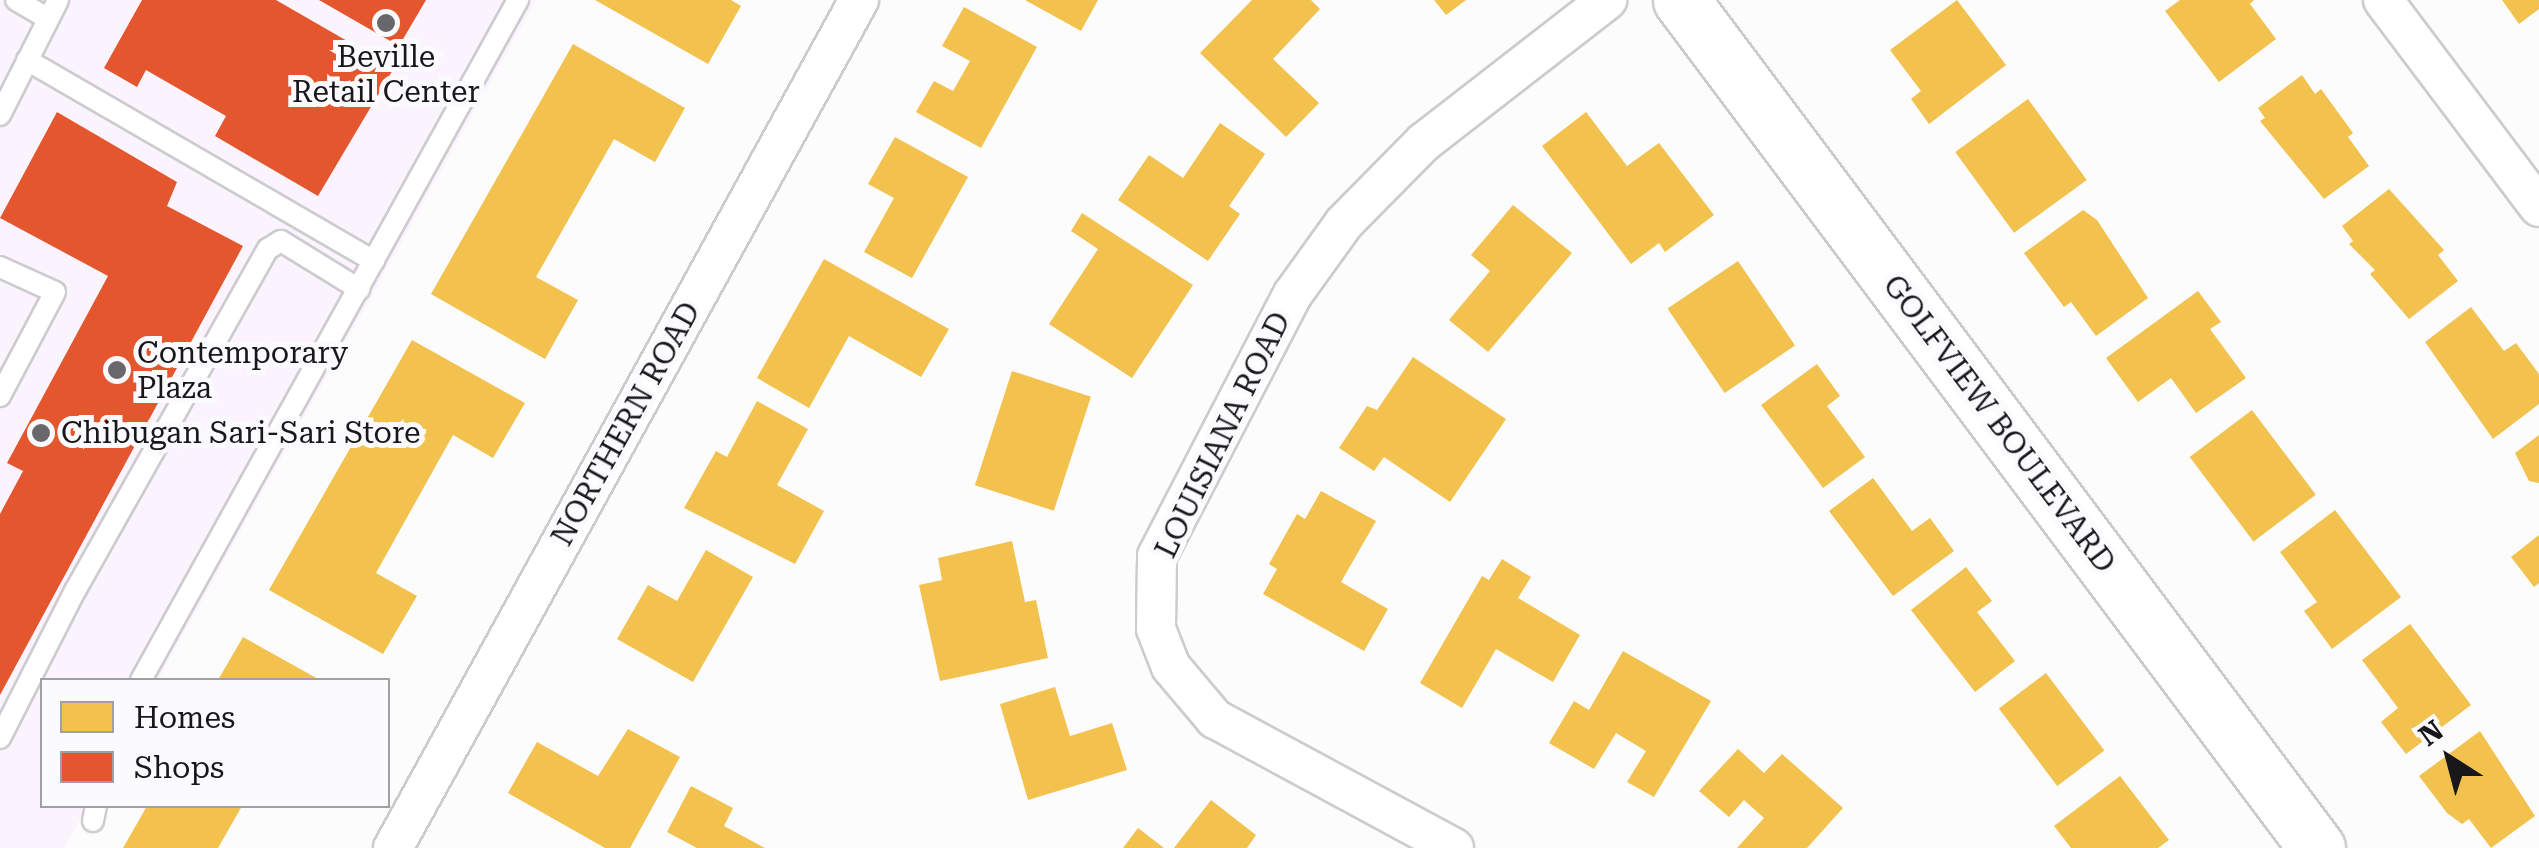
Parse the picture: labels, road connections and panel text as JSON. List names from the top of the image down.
{
  "streets": {
    "street": ["NORTHERN ROAD", "GOLFVIEW BOULEVARD", "LOUISIANA ROAD"]
  },
  "places": ["Beville Retail Center", "Contemporary Plaza", "Chibugan Sari-Sari Store"],
  "legend": ["Homes", "Shops"],
  "north": "top left"
}
